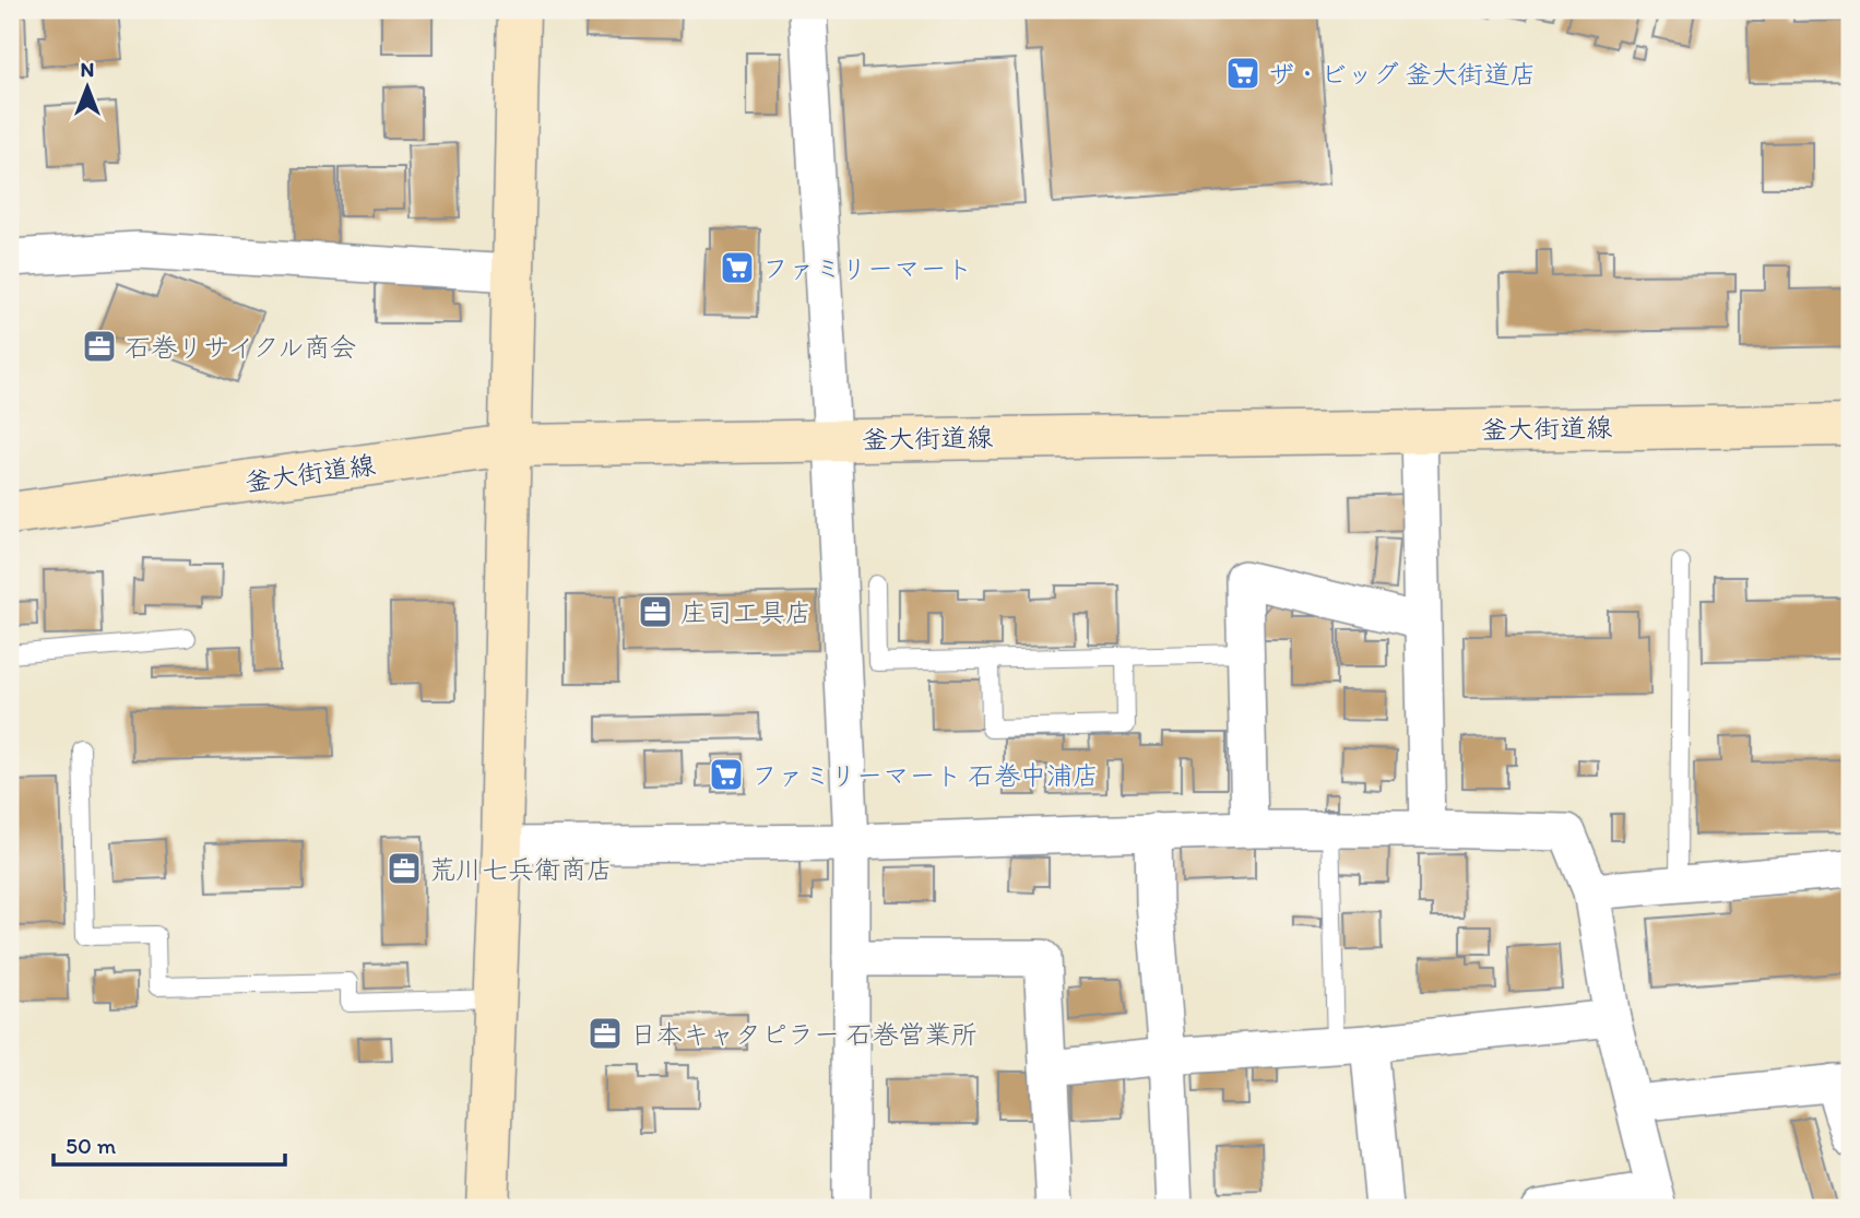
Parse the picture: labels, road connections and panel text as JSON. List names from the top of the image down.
{
  "streets": {
    "street": ["釜大街道線"]
  },
  "places": {
    "supermarket": ["ザ・ビッグ 釜大街道店", "ファミリーマート", "ファミリーマート 石巻中浦店"],
    "office": [
      "石巻リサイクル商会",
      "庄司工具店",
      "荒川七兵衛商店",
      "日本キャタピラー 石巻営業所"
    ]
  },
  "scale_bar": "50 m",
  "north": "top"
}
